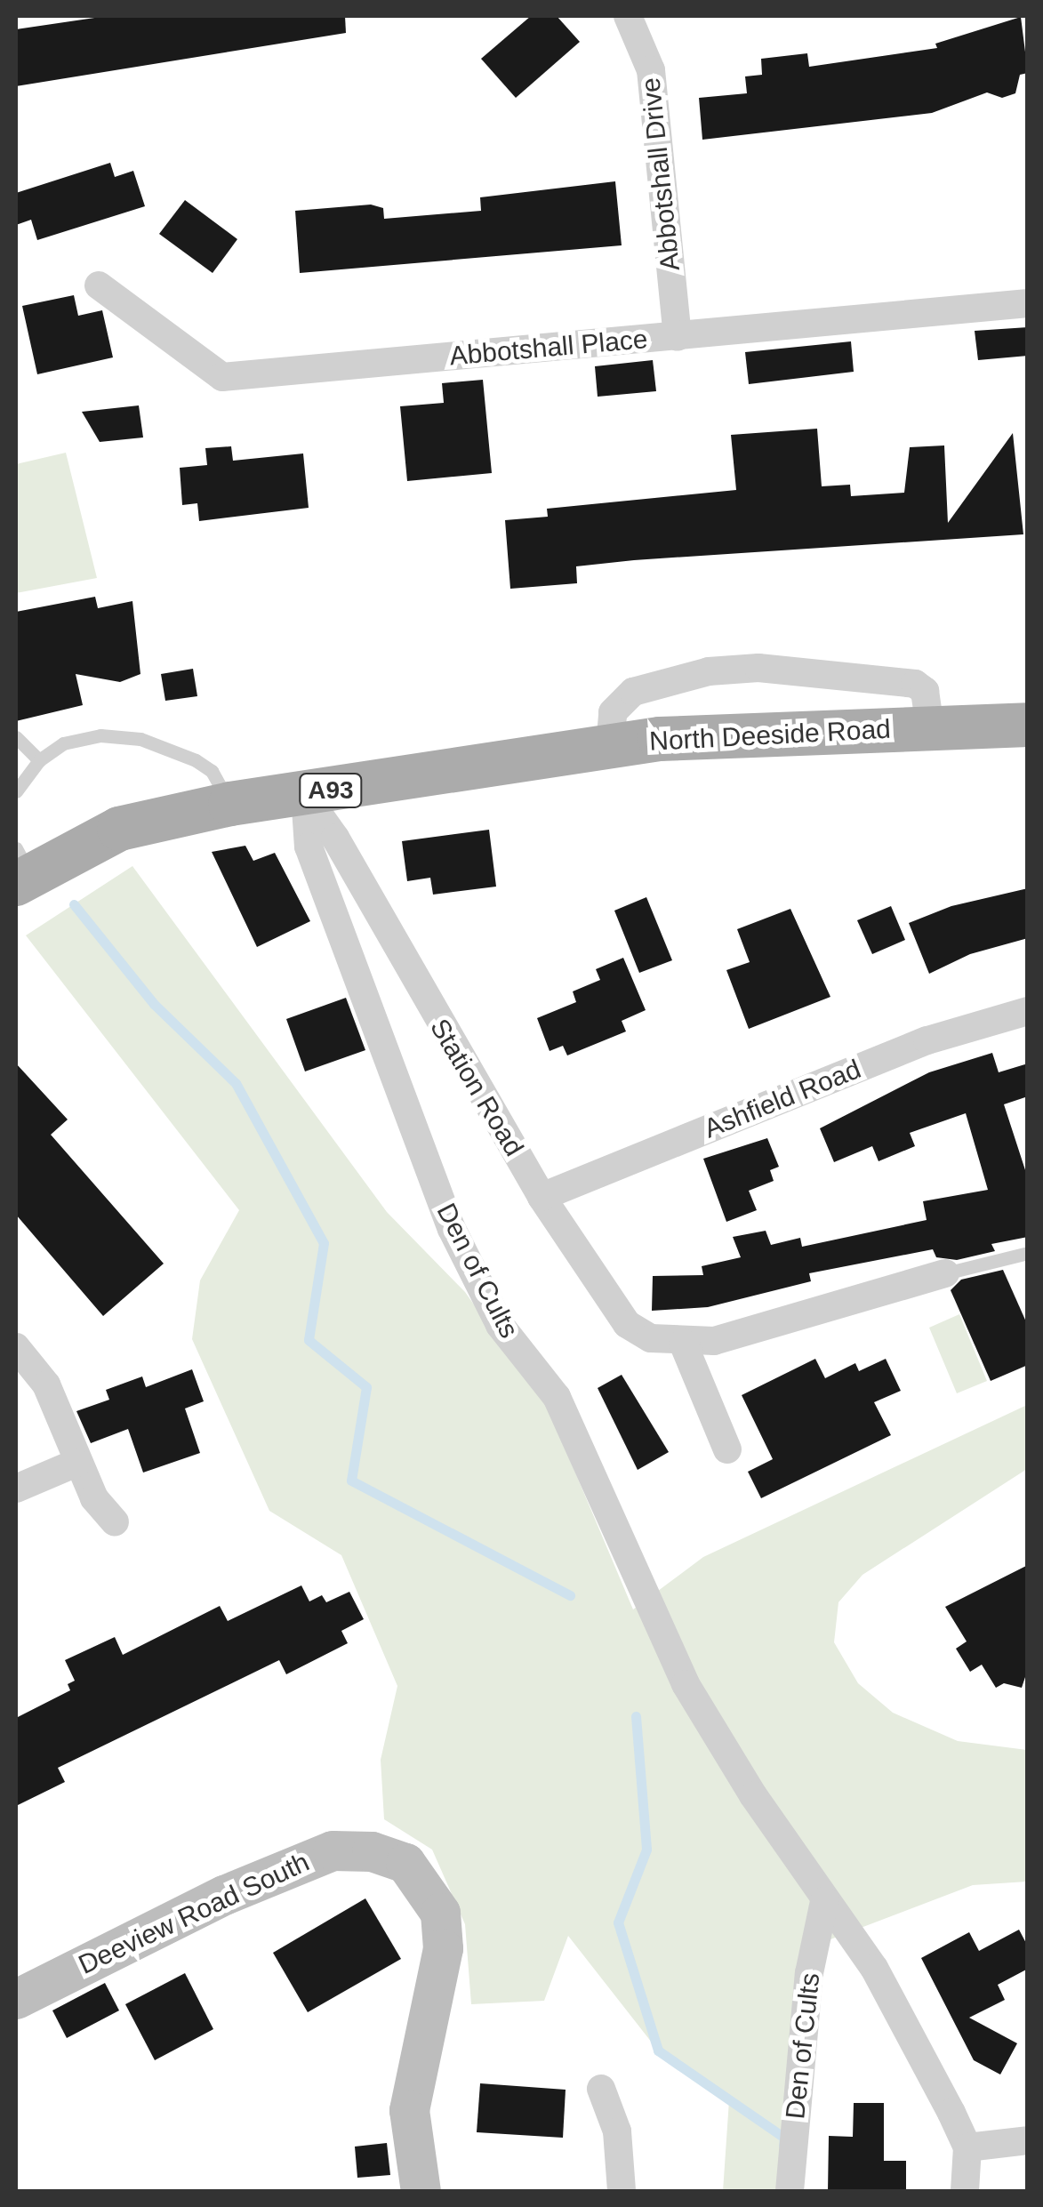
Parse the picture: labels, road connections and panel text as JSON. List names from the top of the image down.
{
  "streets": {
    "main road": ["North Deeside Road", "A93"],
    "street": [
      "Abbotshall Drive",
      "Abbotshall Place",
      "Station Road",
      "Ashfield Road",
      "Den of Cults",
      "Deeview Road South"
    ]
  },
  "crossings": [
    ["Abbotshall Drive", "Abbotshall Place"],
    ["North Deeside Road", "Station Road"],
    ["North Deeside Road", "Den of Cults"],
    ["Station Road", "Ashfield Road"],
    ["Station Road", "Den of Cults"]
  ]
}
